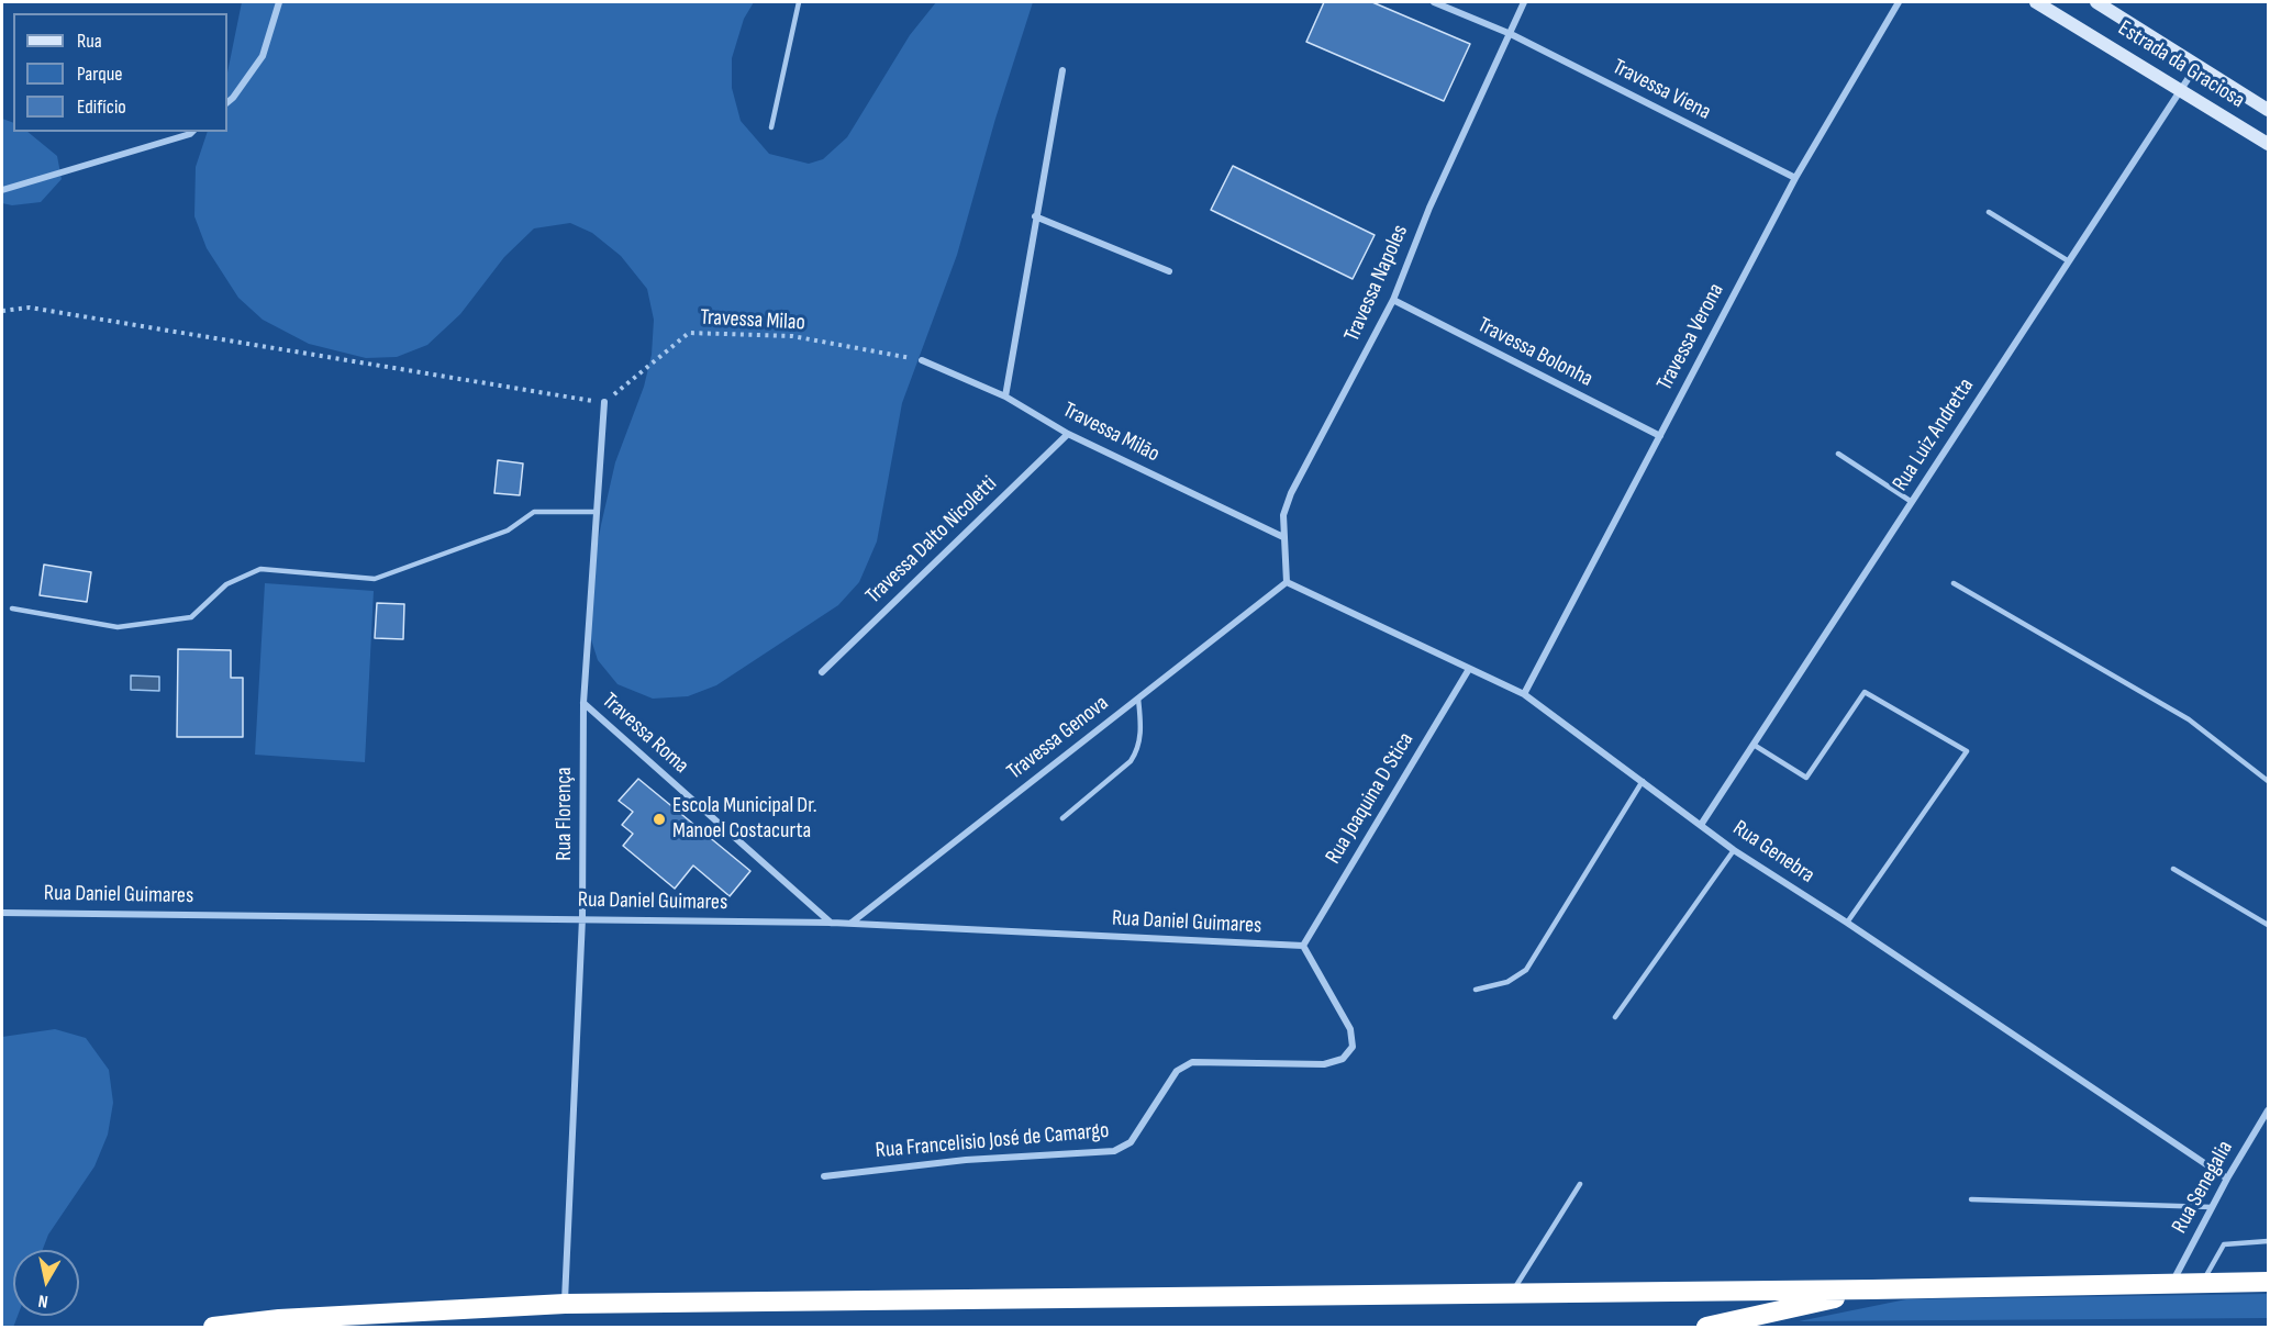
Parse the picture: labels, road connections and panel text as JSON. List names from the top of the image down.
{
  "streets": {
    "main road": ["Estrada da Graciosa"],
    "street": [
      "Travessa Viena",
      "Travessa Napoles",
      "Travessa Verona",
      "Travessa Bolonha",
      "Travessa Milão",
      "Rua Luiz Andretta",
      "Travessa Dalto Nicoletti",
      "Travessa Roma",
      "Travessa Genova",
      "Rua Joaquina D Stica",
      "Rua Florença",
      "Rua Genebra",
      "Rua Daniel Guimares",
      "Rua Francelisio José de Camargo",
      "Rua Senegalia"
    ],
    "path": ["Travessa Milao"]
  },
  "crossings": [
    ["Estrada da Graciosa", "Rua Luiz Andretta"],
    ["Travessa Viena", "Travessa Napoles"],
    ["Travessa Viena", "Travessa Verona"],
    ["Travessa Napoles", "Travessa Bolonha"],
    ["Travessa Napoles", "Travessa Milão"],
    ["Travessa Napoles", "Travessa Genova"],
    ["Travessa Napoles", "Rua Genebra"],
    ["Travessa Milao", "Travessa Milão"],
    ["Travessa Milao", "Rua Florença"],
    ["Travessa Verona", "Travessa Bolonha"],
    ["Travessa Verona", "Rua Genebra"],
    ["Travessa Milão", "Travessa Dalto Nicoletti"],
    ["Rua Luiz Andretta", "Rua Genebra"],
    ["Travessa Roma", "Rua Florença"],
    ["Travessa Roma", "Rua Daniel Guimares"],
    ["Travessa Genova", "Rua Genebra"],
    ["Travessa Genova", "Rua Daniel Guimares"],
    ["Rua Joaquina D Stica", "Rua Genebra"],
    ["Rua Joaquina D Stica", "Rua Daniel Guimares"],
    ["Rua Joaquina D Stica", "Rua Francelisio José de Camargo"],
    ["Rua Florença", "Rua Daniel Guimares"],
    ["Rua Genebra", "Rua Senegalia"],
    ["Rua Daniel Guimares", "Rua Francelisio José de Camargo"]
  ],
  "places": ["Escola Municipal Dr. Manoel Costacurta"],
  "legend": ["Rua", "Parque", "Edifício"],
  "north": "bottom"
}
